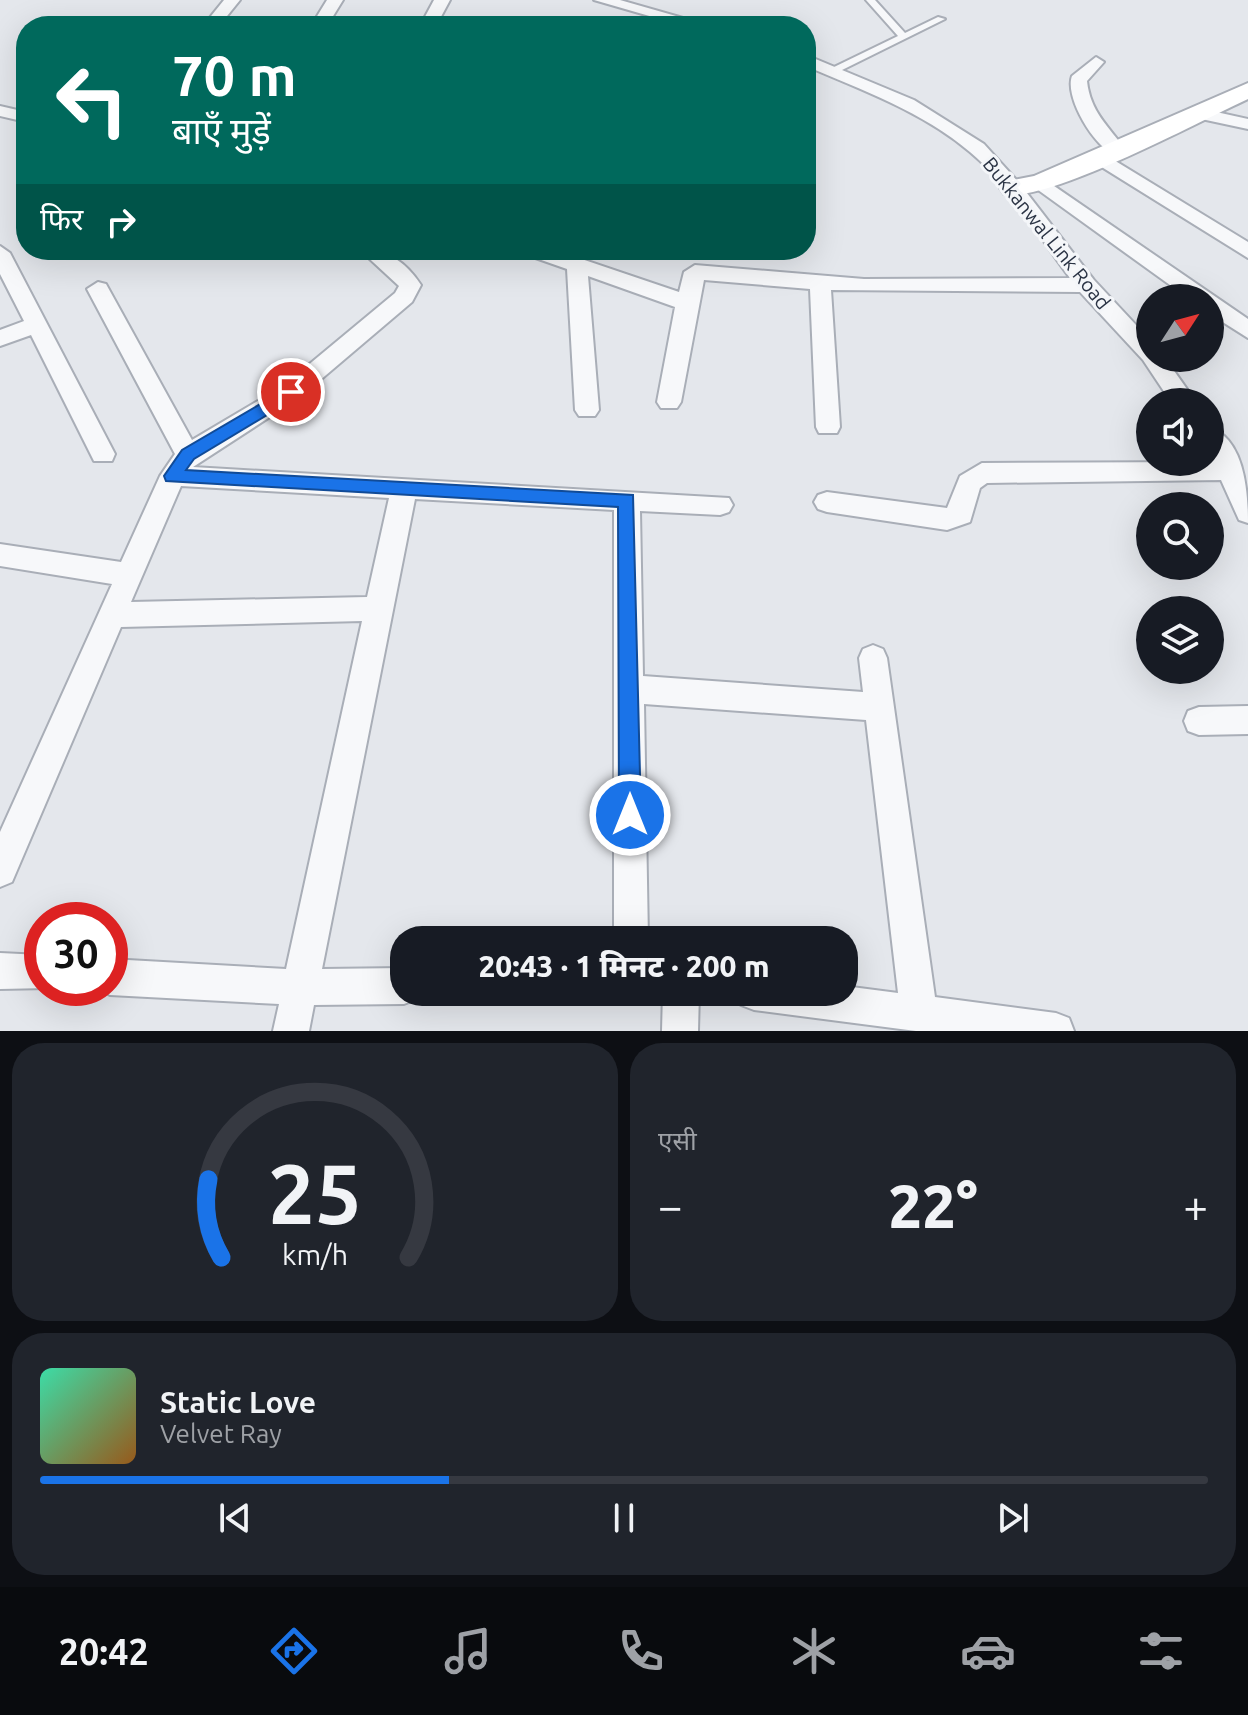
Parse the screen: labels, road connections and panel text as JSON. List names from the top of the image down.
{
  "streets": {
    "street": ["Bukkanwal Link Road"]
  },
  "north": "top right",
  "page": {
    "turn": ["70 m", "बाएँ मुड़ें"],
    "then": "फिर",
    "limit": "30",
    "trip": "20:43 · 1 मिनट · 200 m",
    "tile": "एसी",
    "heat": ["−", "22°", "+"],
    "song": ["Static Love", "Velvet Ray"],
    "tabs": "20:42",
    "gauge": ["25", "km/h"]
  }
}
